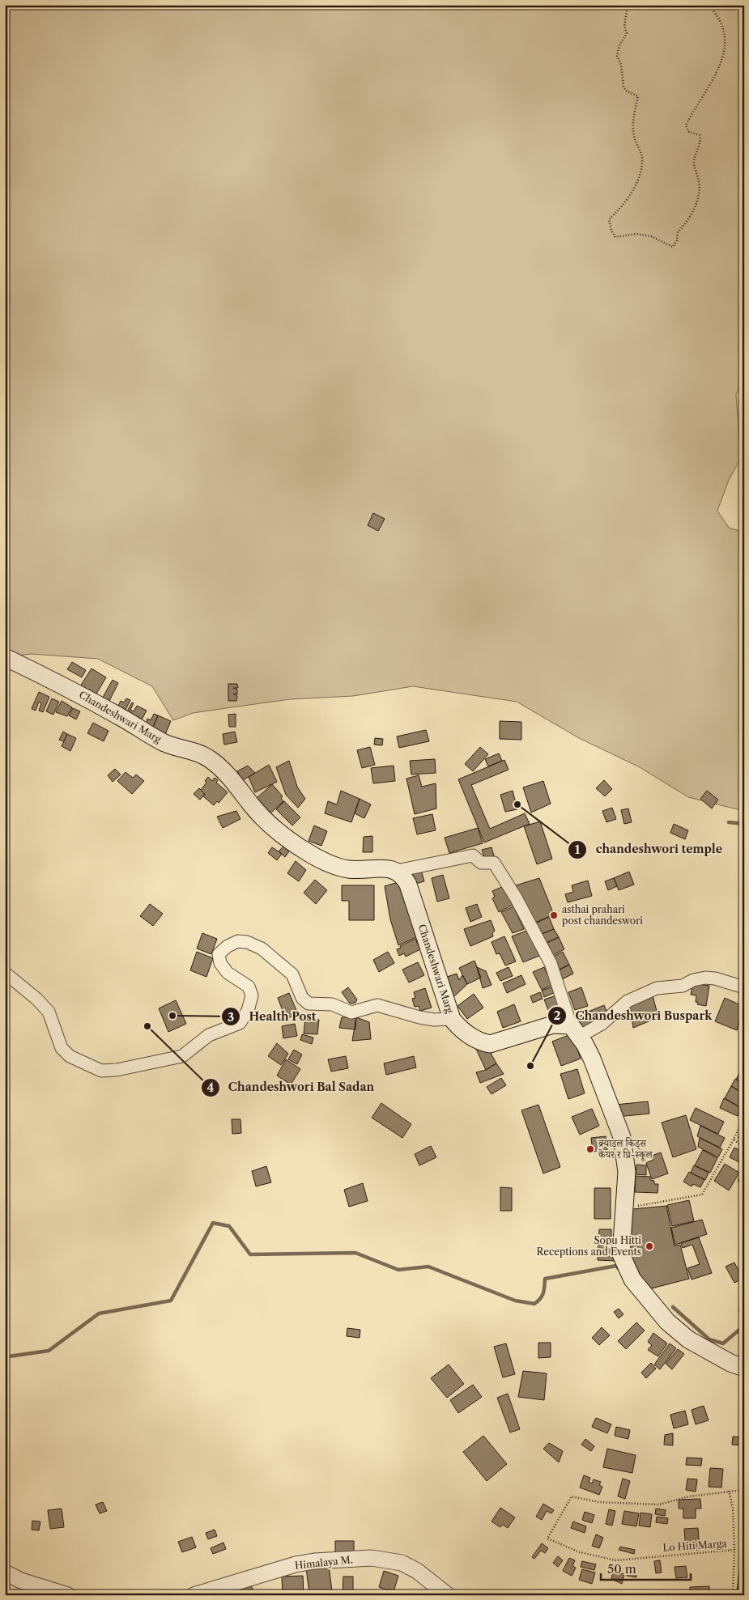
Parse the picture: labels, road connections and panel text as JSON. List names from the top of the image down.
{
  "streets": {
    "main road": ["Chandeshwari Marg"],
    "street": ["Himalaya M."],
    "path": ["Lo Hiti Marga"]
  },
  "places": [
    "chandeshwori temple",
    "asthai prahari post chandeswori",
    "Health Post",
    "Chandeshwori Bal Sadan",
    "Chandeshwori Buspark",
    "क्र्याडल किड्स केयर र प्रि-स्कूल",
    "Sopu Hitti Receptions and Events"
  ],
  "scale_bar": "50 m"
}
